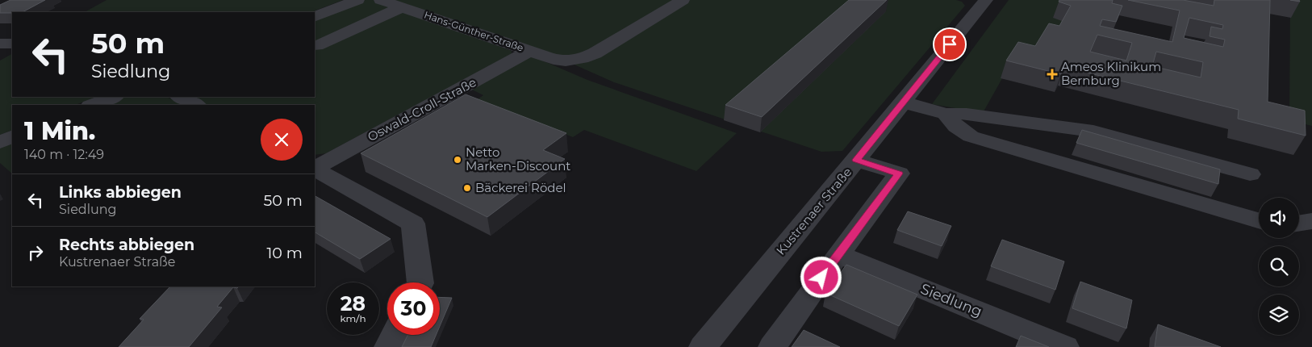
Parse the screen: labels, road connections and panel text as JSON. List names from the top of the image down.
{
  "streets": {
    "street": [
      "Hans-Günther-Straße",
      "Oswald-Croll-Straße",
      "Kustrenaer Straße",
      "Siedlung"
    ]
  },
  "crossings": [
    ["Hans-Günther-Straße", "Oswald-Croll-Straße"]
  ],
  "places": {
    "health": ["Ameos Klinikum Bernburg"],
    "other": ["Netto Marken-Discount", "Bäckerei Rödel"]
  },
  "page": {
    "turn": ["50 m", "Siedlung"],
    "heading": ["1 Min.", "140 m · 12:49"],
    "list": [
      {
        "name": "Links abbiegen",
        "note": "Siedlung",
        "value": "50 m"
      },
      {
        "name": "Rechts abbiegen",
        "note": "Kustrenaer Straße",
        "value": "10 m"
      }
    ],
    "speed": "28 km/h",
    "limit": "30"
  }
}
